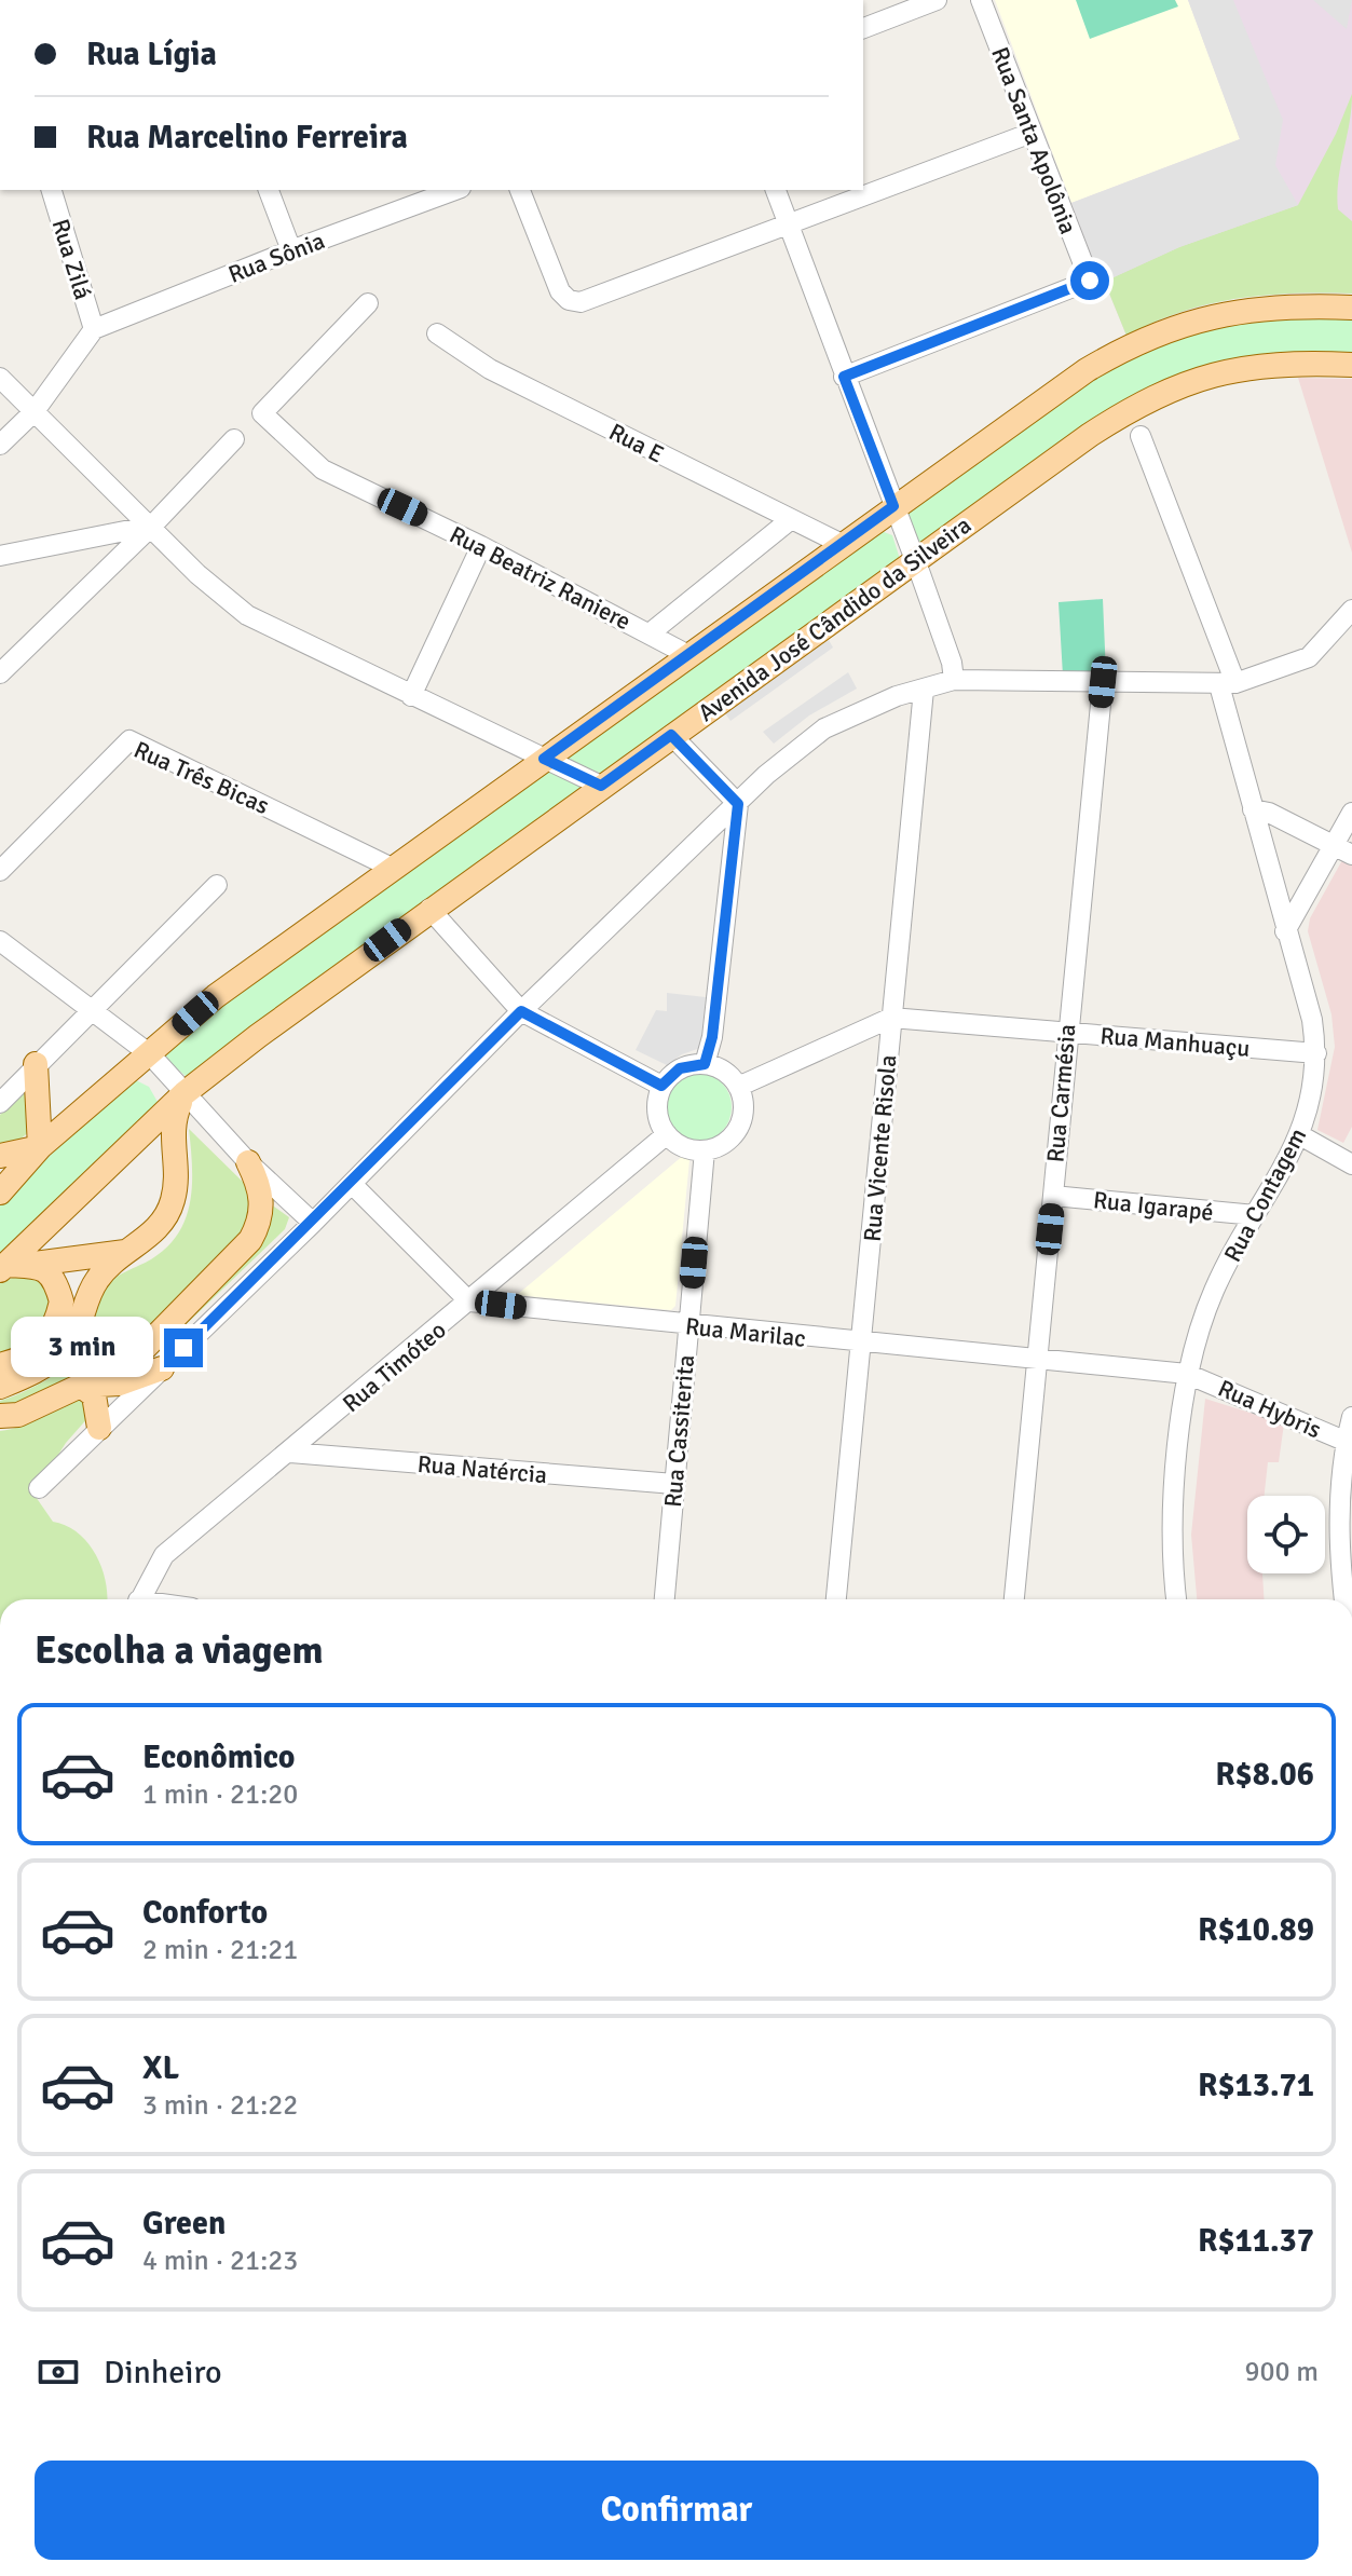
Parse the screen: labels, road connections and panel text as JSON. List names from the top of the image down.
{
  "streets": {
    "main road": ["Avenida José Cândido da Silveira"],
    "street": [
      "Rua Santa Apolônia",
      "Rua Sônia",
      "Rua Zilá",
      "Rua E",
      "Rua Beatriz Raniere",
      "Rua Três Bicas",
      "Rua Manhuaçu",
      "Rua Carmésia",
      "Rua Vicente Risola",
      "Rua Contagem",
      "Rua Igarapé",
      "Rua Marilac",
      "Rua Timóteo",
      "Rua Hybris",
      "Rua Cassiterita",
      "Rua Natércia"
    ]
  },
  "crossings": [
    ["Rua Sônia", "Rua Zilá"],
    ["Rua Manhuaçu", "Rua Carmésia"],
    ["Rua Manhuaçu", "Rua Vicente Risola"],
    ["Rua Manhuaçu", "Rua Contagem"],
    ["Rua Manhuaçu", "Rua Timóteo"],
    ["Rua Manhuaçu", "Rua Cassiterita"],
    ["Rua Carmésia", "Rua Igarapé"],
    ["Rua Carmésia", "Rua Marilac"],
    ["Rua Vicente Risola", "Rua Marilac"],
    ["Rua Contagem", "Rua Igarapé"],
    ["Rua Contagem", "Rua Marilac"],
    ["Rua Contagem", "Rua Hybris"],
    ["Rua Marilac", "Rua Timóteo"],
    ["Rua Marilac", "Rua Hybris"],
    ["Rua Marilac", "Rua Cassiterita"],
    ["Rua Timóteo", "Rua Cassiterita"],
    ["Rua Timóteo", "Rua Natércia"],
    ["Rua Cassiterita", "Rua Natércia"]
  ],
  "page": {
    "banner": ["Rua Lígia", "Rua Marcelino Ferreira"],
    "bubble": "3 min",
    "heading": "Escolha a viagem",
    "list": [
      {
        "name": "Econômico",
        "note": "1 min · 21:20",
        "value": "R$8.06"
      },
      {
        "name": "Conforto",
        "note": "2 min · 21:21",
        "value": "R$10.89"
      },
      {
        "name": "XL",
        "note": "3 min · 21:22",
        "value": "R$13.71"
      },
      {
        "name": "Green",
        "note": "4 min · 21:23",
        "value": "R$11.37"
      }
    ],
    "pay": ["Dinheiro", "900 m"],
    "buttons": "Confirmar"
  }
}
